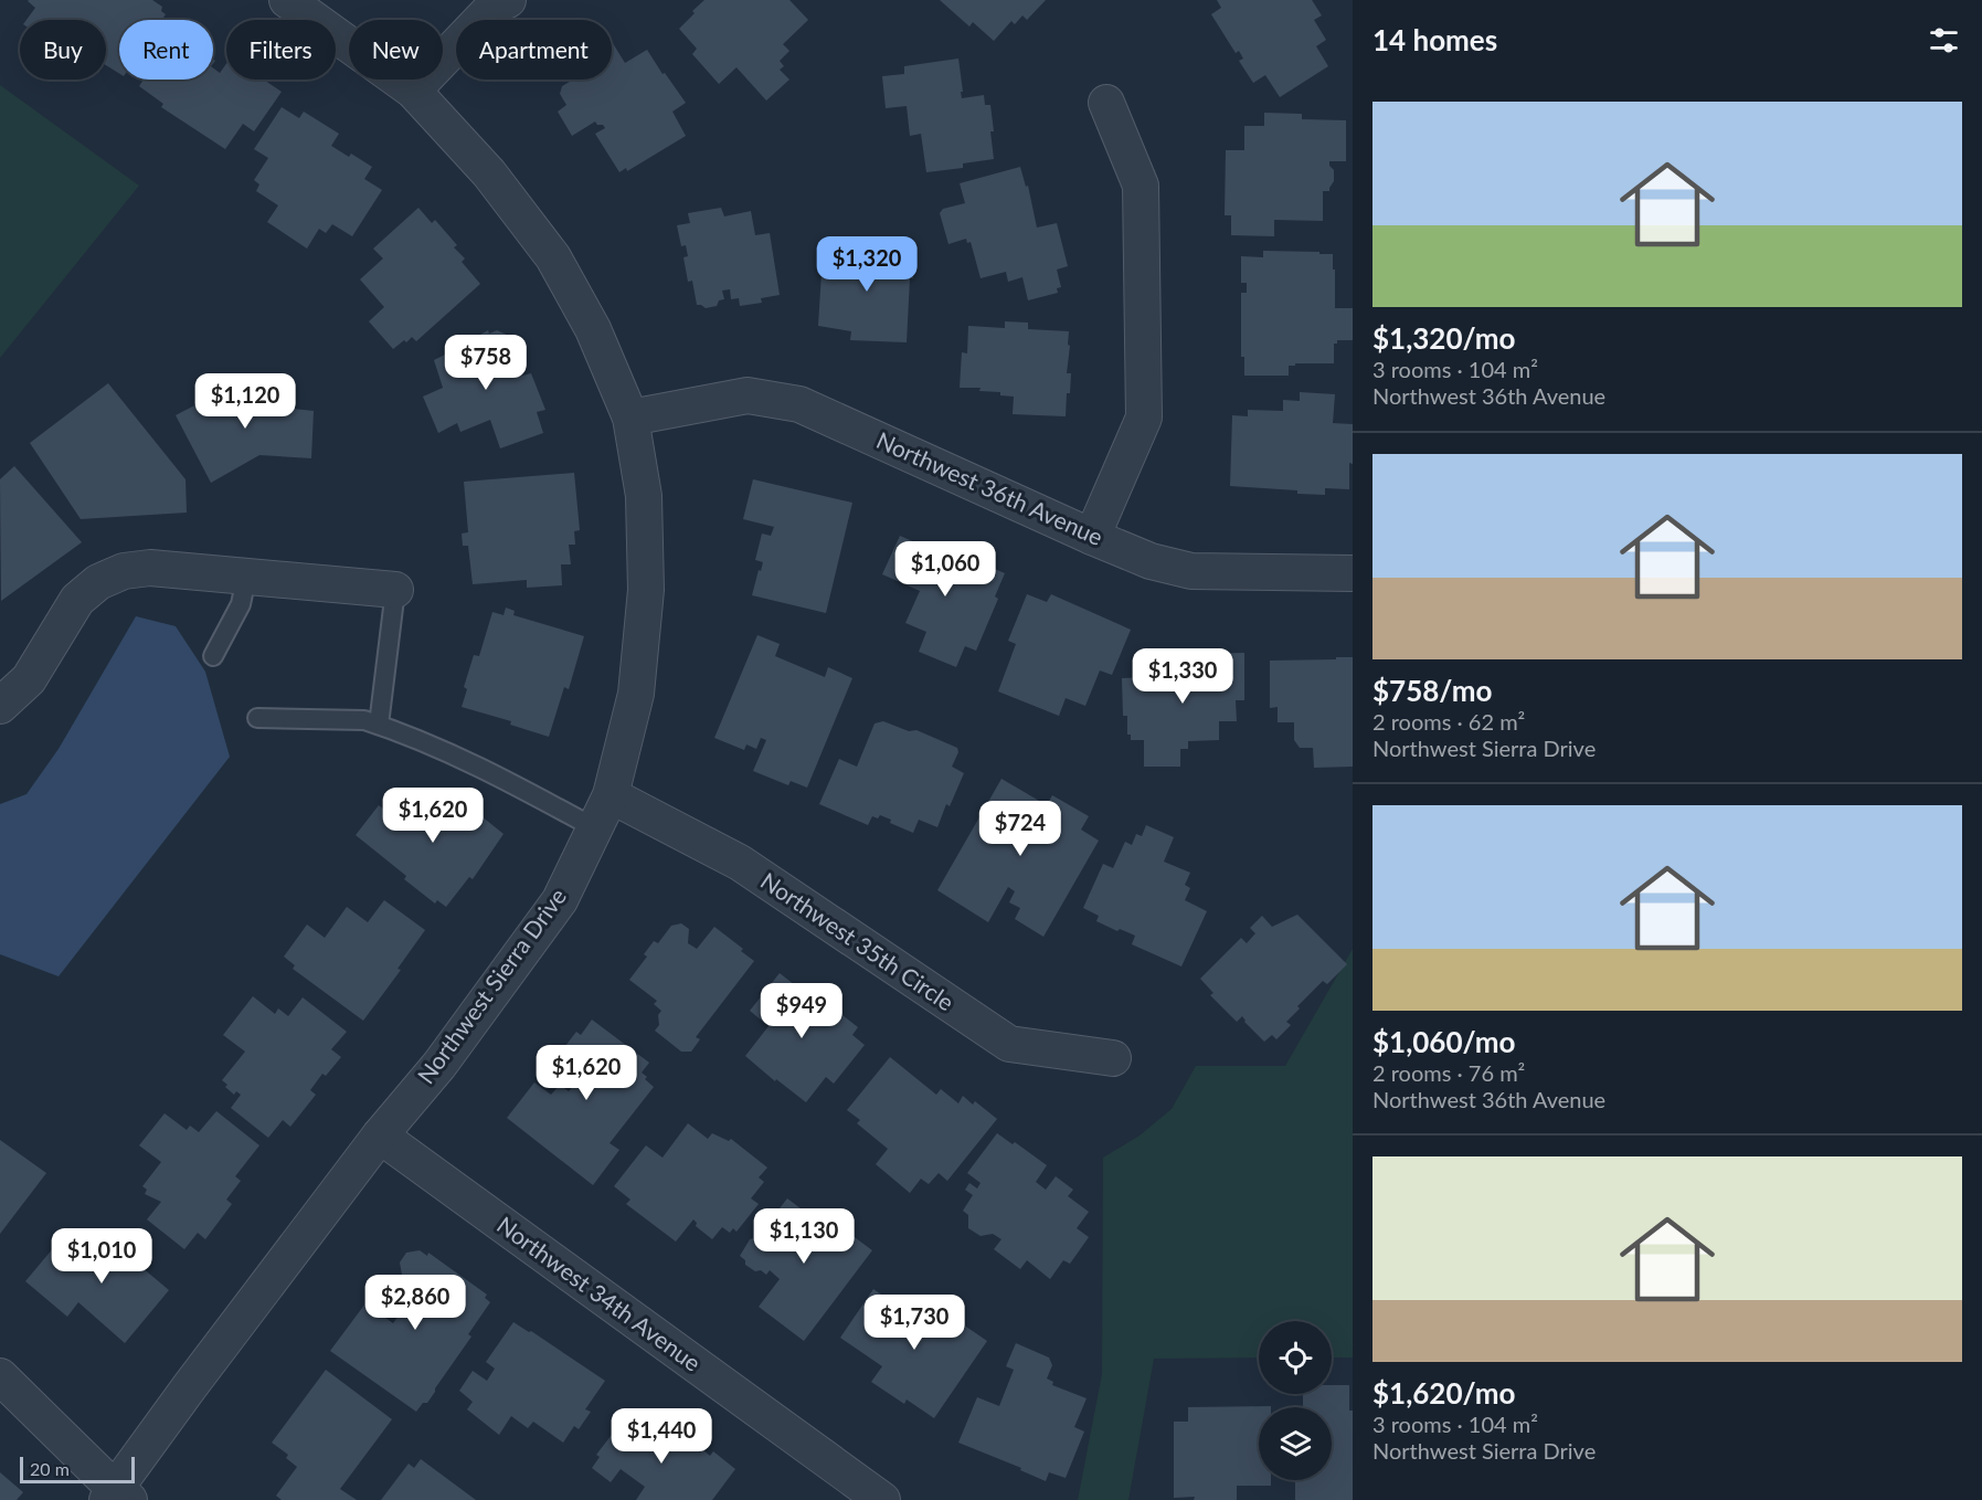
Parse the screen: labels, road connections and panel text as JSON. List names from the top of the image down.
{
  "streets": {
    "street": [
      "Northwest 36th Avenue",
      "Northwest 35th Circle",
      "Northwest Sierra Drive",
      "Northwest 34th Avenue"
    ]
  },
  "crossings": [
    ["Northwest 36th Avenue", "Northwest Sierra Drive"],
    ["Northwest 35th Circle", "Northwest Sierra Drive"],
    ["Northwest Sierra Drive", "Northwest 34th Avenue"]
  ],
  "scale_bar": "20 m",
  "page": {
    "heading": "14 homes",
    "chip": [
      "Buy",
      "Rent",
      "Filters",
      "New",
      "Apartment"
    ],
    "list": [
      {
        "name": "$1,320/mo",
        "note": "3 rooms · 104 m² · Northwest 36th Avenue"
      },
      {
        "name": "$758/mo",
        "note": "2 rooms · 62 m² · Northwest Sierra Drive"
      },
      {
        "name": "$1,060/mo",
        "note": "2 rooms · 76 m² · Northwest 36th Avenue"
      },
      {
        "name": "$1,620/mo",
        "note": "3 rooms · 104 m² · Northwest Sierra Drive"
      }
    ],
    "price": [
      "$1,320",
      "$758",
      "$1,120",
      "$1,060",
      "$1,330",
      "$1,620",
      "$724",
      "$949",
      "$1,620",
      "$1,130",
      "$1,010",
      "$2,860",
      "$1,730",
      "$1,440"
    ],
    "scale": "20 m"
  }
}
